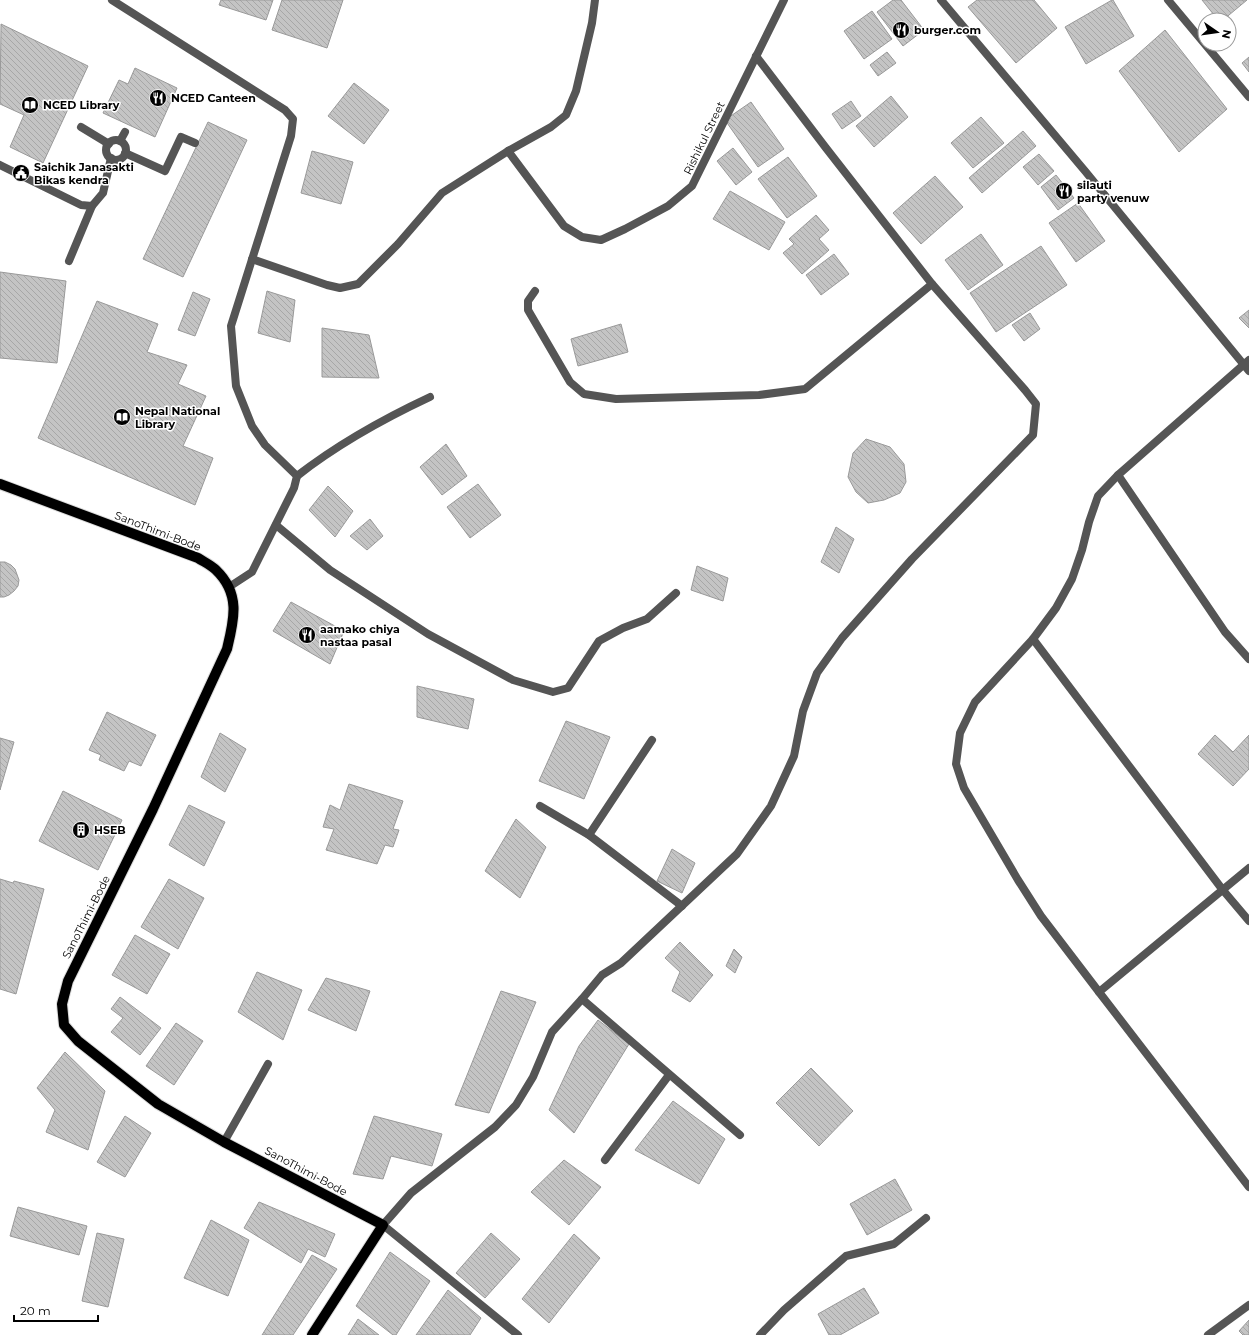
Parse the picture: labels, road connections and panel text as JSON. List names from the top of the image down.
{
  "streets": {
    "main road": ["SanoThimi-Bode"],
    "street": ["Rishikul Street"]
  },
  "places": {
    "restaurant": [
      "burger.com",
      "NCED Canteen",
      "silauti party venuw",
      "aamako chiya nastaa pasal"
    ],
    "library": ["NCED Library", "Nepal National Library"],
    "public building": ["Saichik Janasakti Bikas kendra"],
    "building": ["HSEB"]
  },
  "scale_bar": "20 m",
  "north": "right"
}
